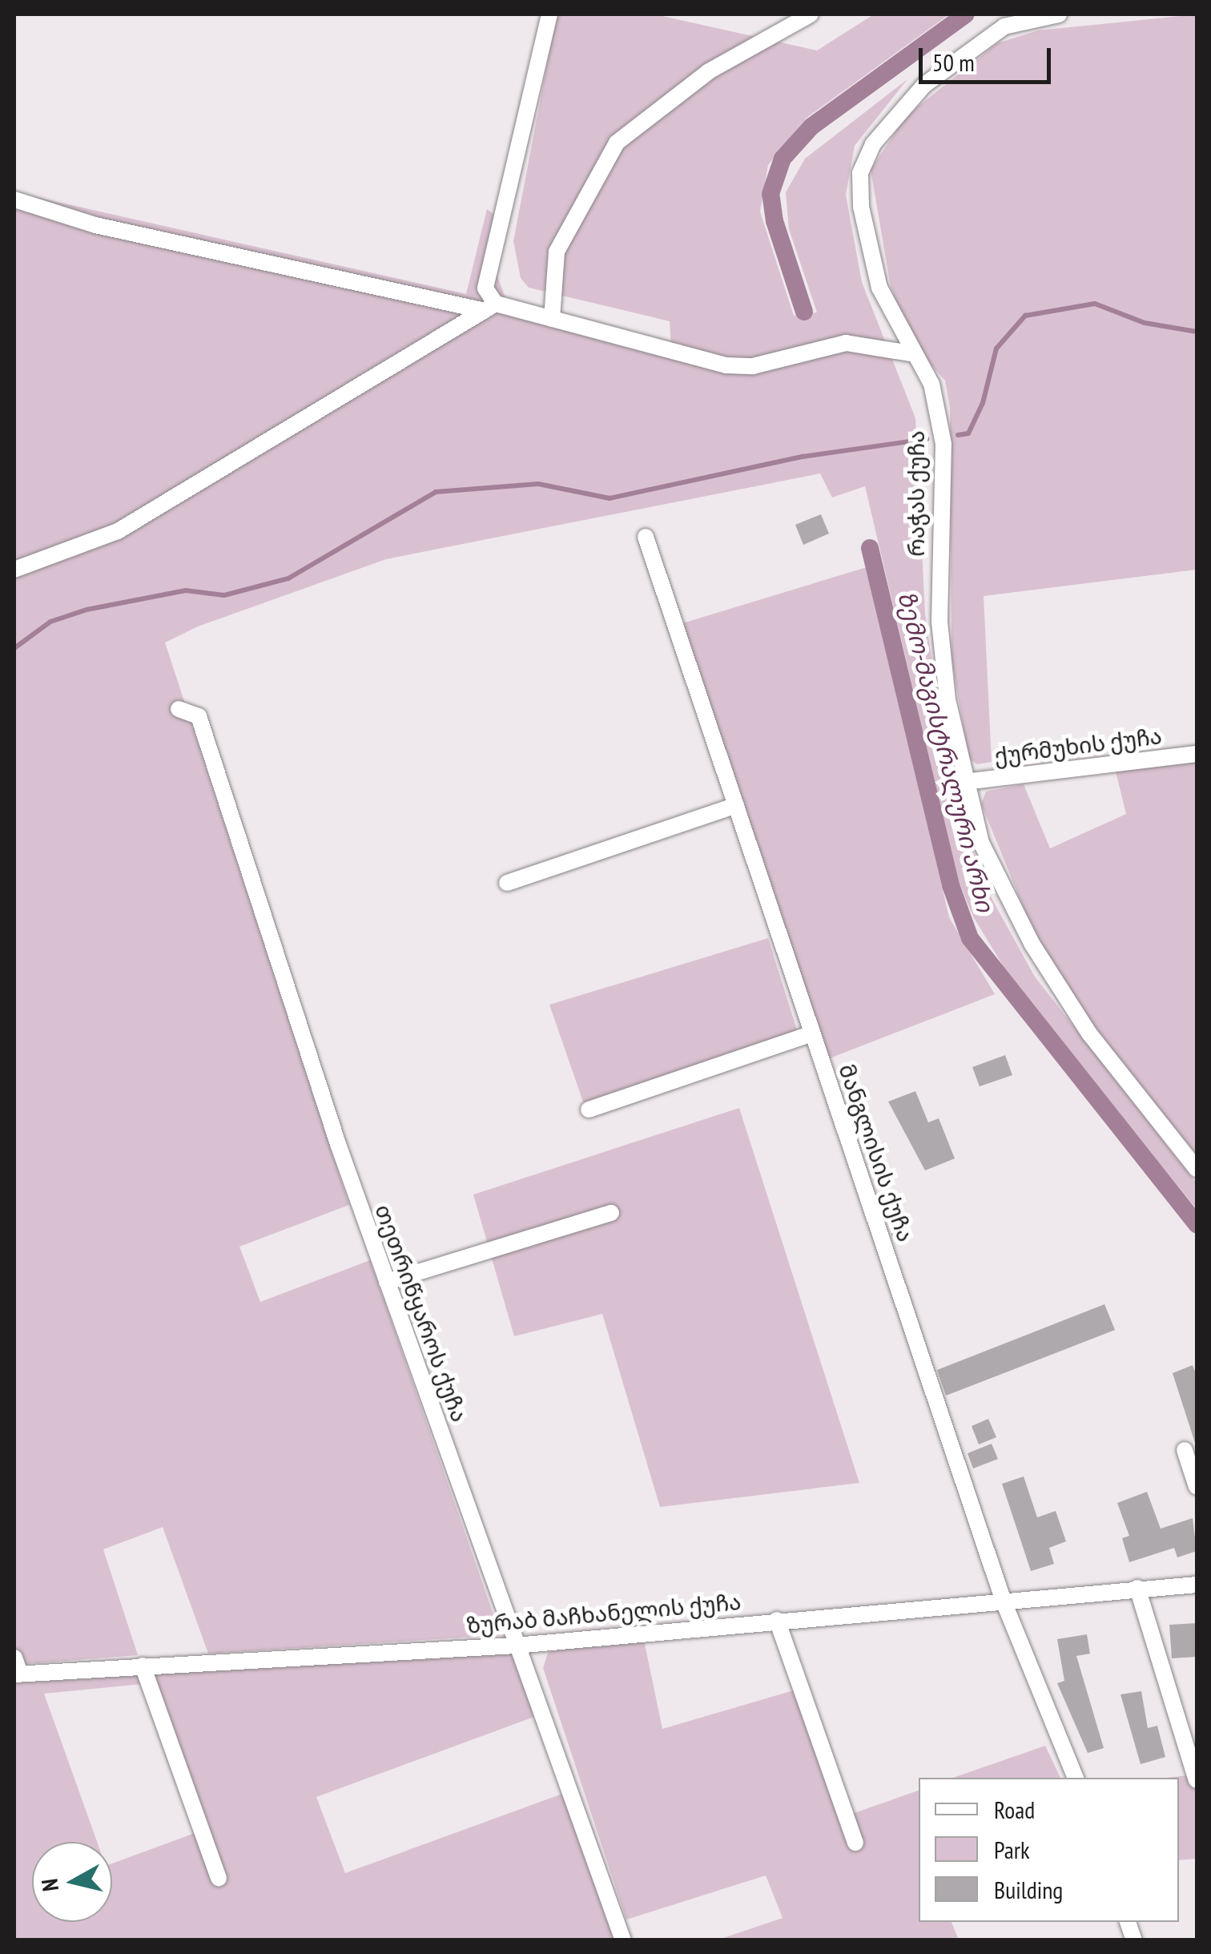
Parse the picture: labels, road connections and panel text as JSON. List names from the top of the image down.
{
  "streets": {
    "street": [
      "რაჭას ქუჩა",
      "ქურმუხის ქუჩა",
      "მანგლისის ქუჩა",
      "თეთრიწყაროს ქუჩა",
      "ზურაბ მაჩხანელის ქუჩა"
    ]
  },
  "crossings": [
    ["რაჭას ქუჩა", "ქურმუხის ქუჩა"],
    ["მანგლისის ქუჩა", "ზურაბ მაჩხანელის ქუჩა"],
    ["თეთრიწყაროს ქუჩა", "ზურაბ მაჩხანელის ქუჩა"]
  ],
  "water": ["ზემო-მაგისტრალური არხი"],
  "legend": ["Road", "Park", "Building"],
  "scale_bar": "50 m",
  "north": "left"
}
